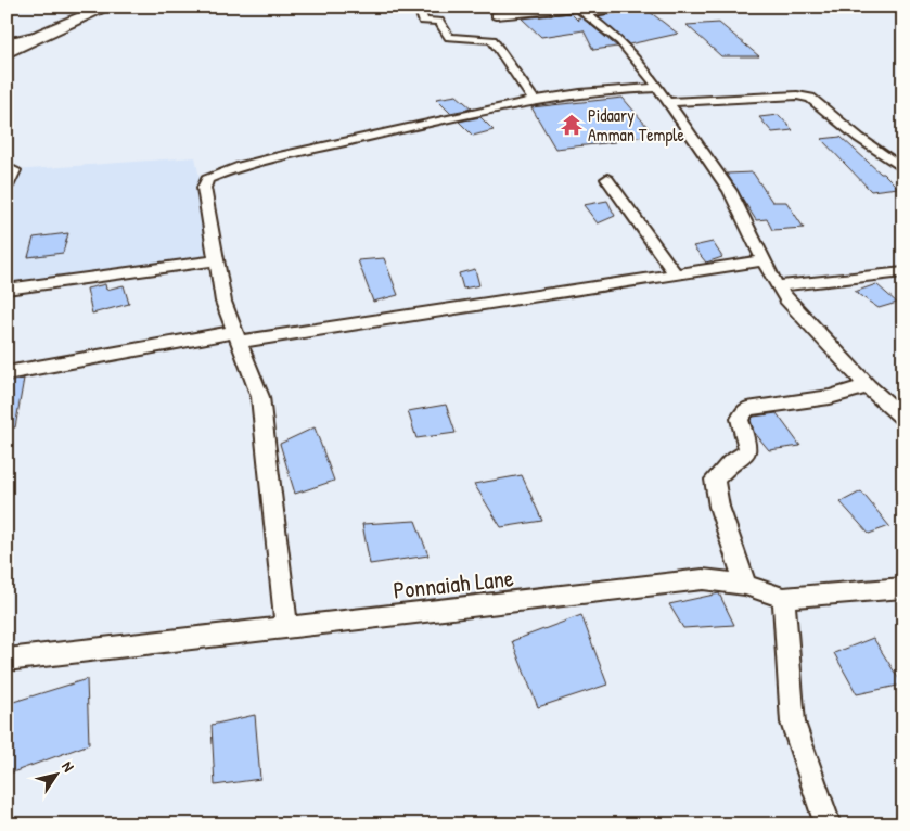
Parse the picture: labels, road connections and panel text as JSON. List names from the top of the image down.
{
  "streets": {
    "street": ["Ponnaiah Lane"]
  },
  "places": {
    "temple": ["Pidaary Amman Temple"]
  },
  "north": "top right"
}
